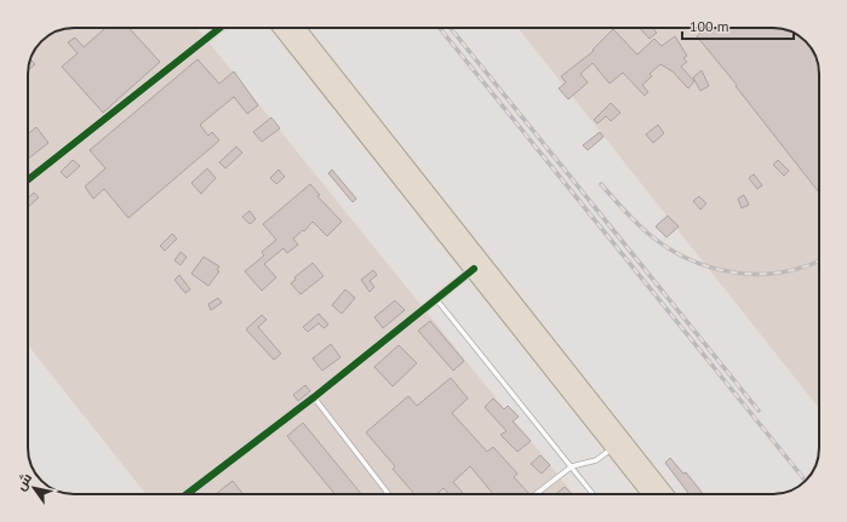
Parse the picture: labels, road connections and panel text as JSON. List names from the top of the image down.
{
  "scale_bar": "100 m",
  "north": "top left"
}
